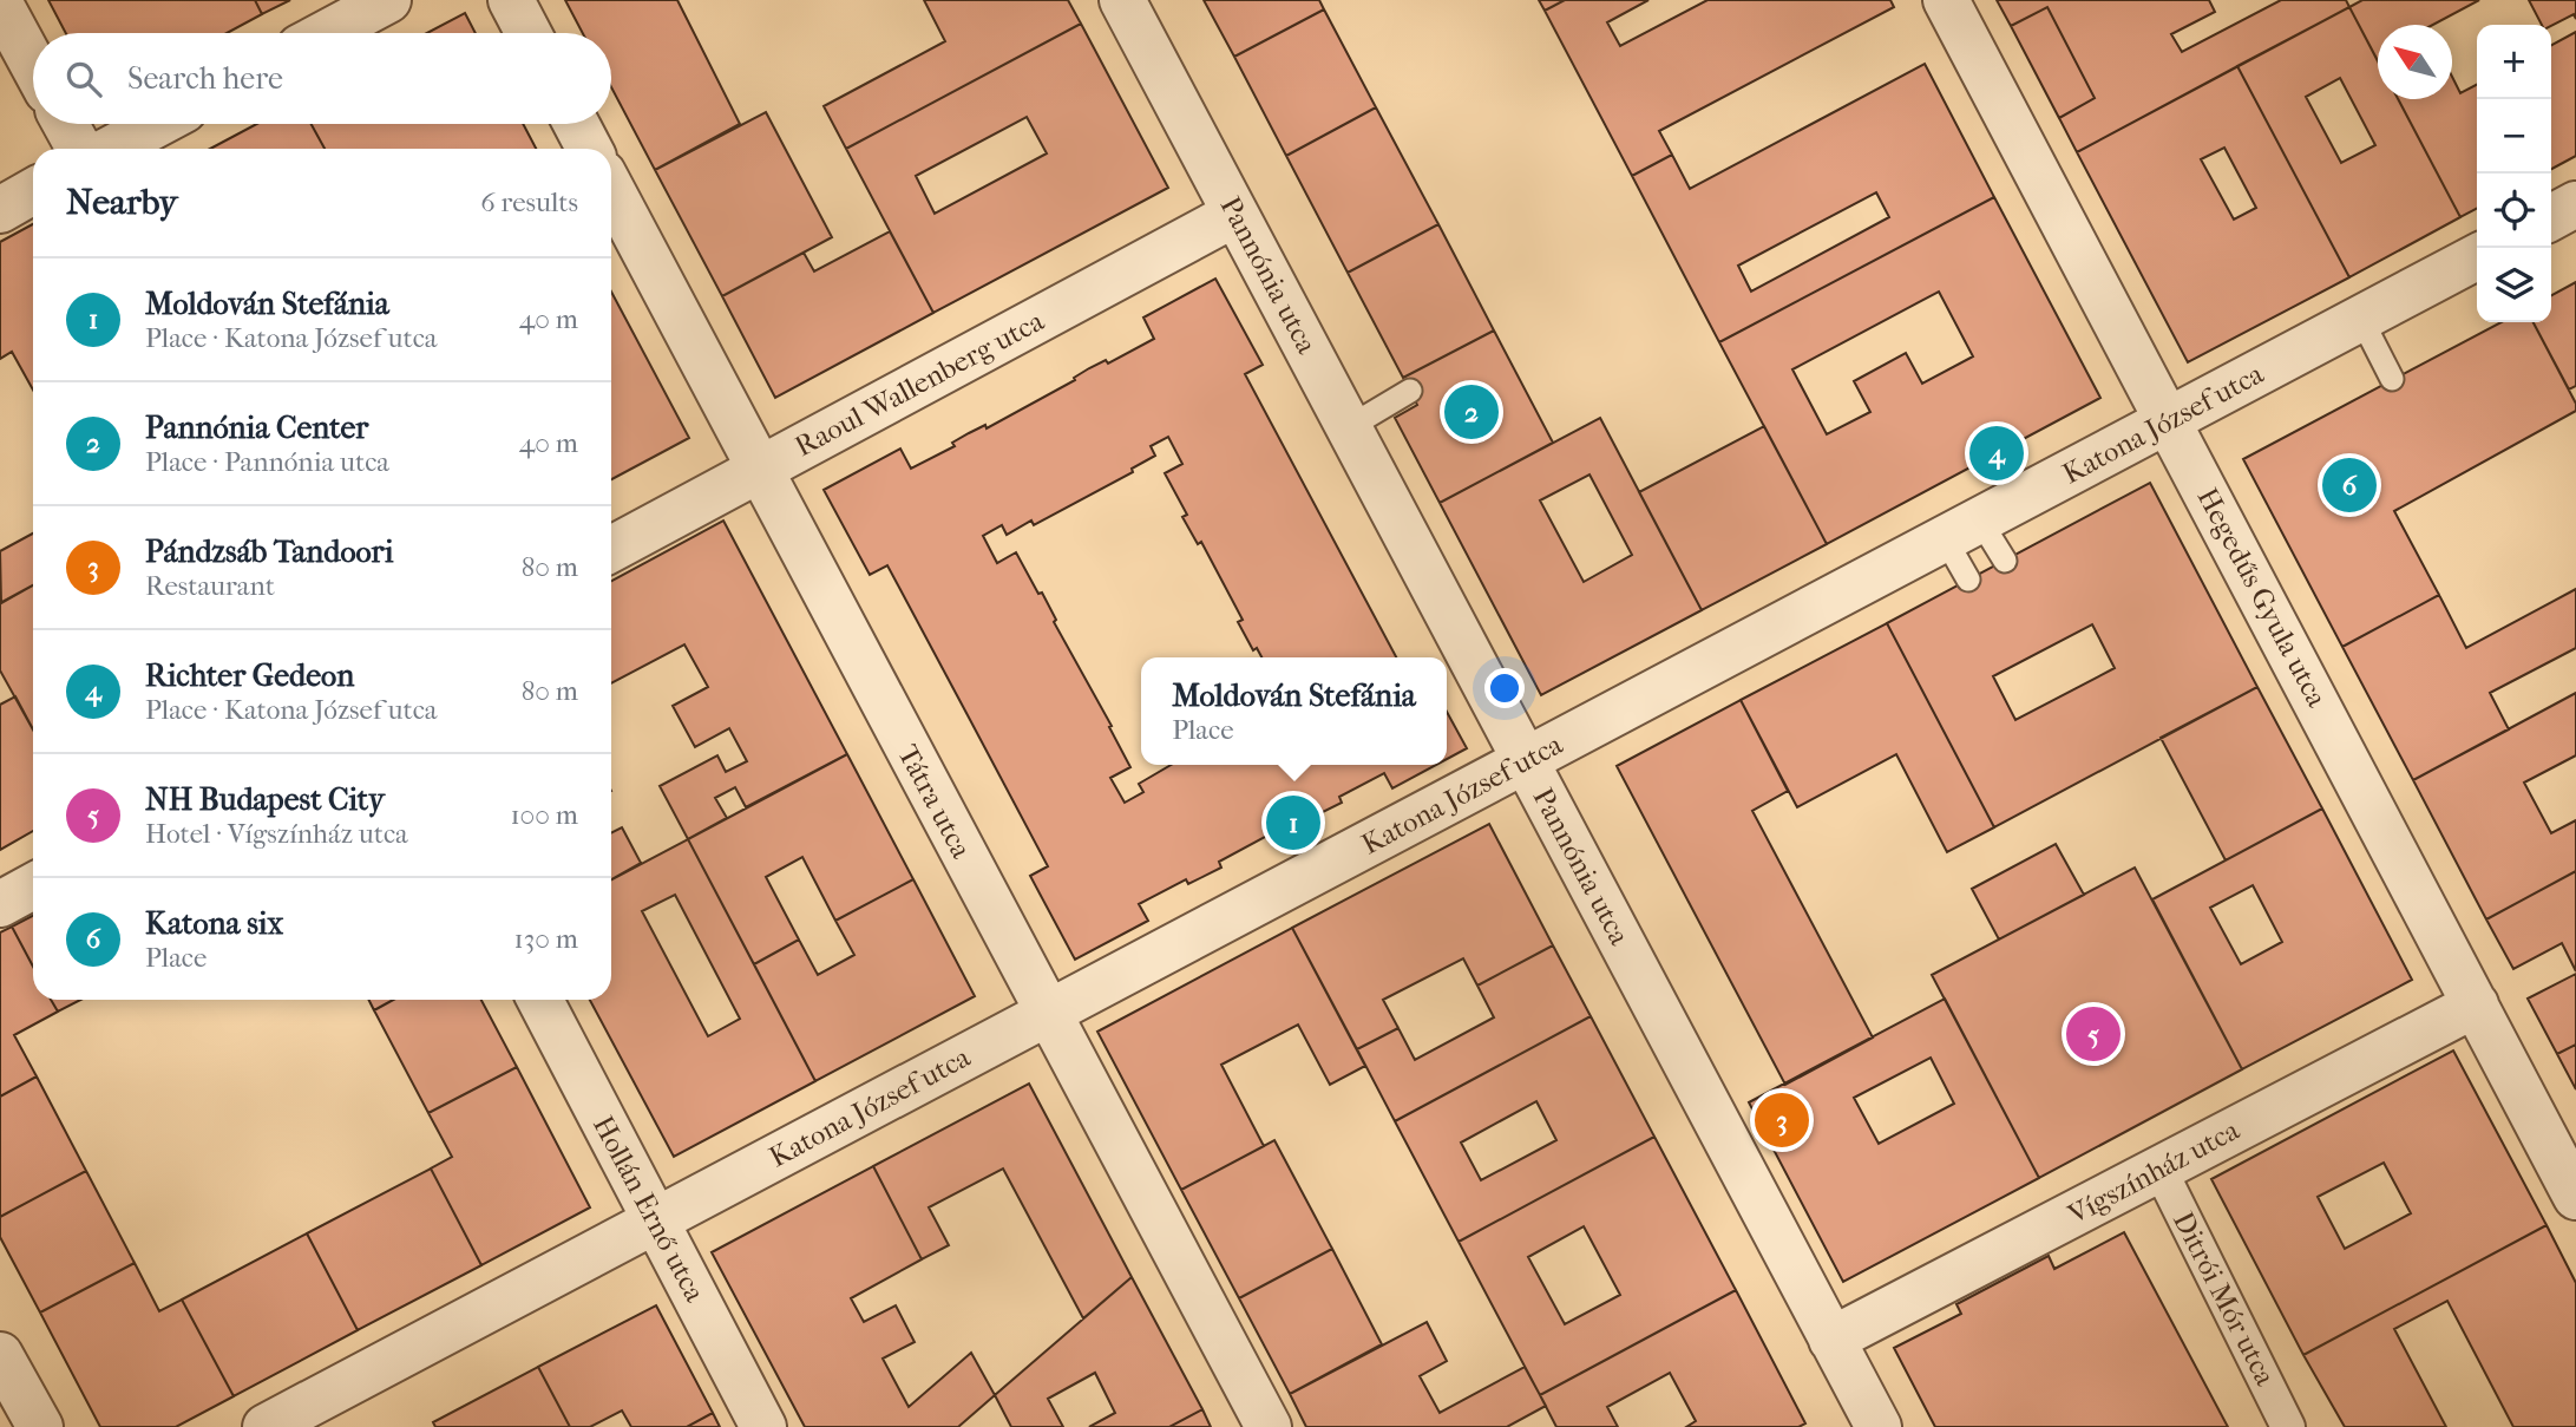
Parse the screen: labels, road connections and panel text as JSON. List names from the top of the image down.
{
  "streets": {
    "street": [
      "Pannónia utca",
      "Raoul Wallenberg utca",
      "Katona József utca",
      "Hegedűs Gyula utca",
      "Tátra utca",
      "Vígszínház utca",
      "Hollán Ernő utca",
      "Ditrói Mór utca"
    ]
  },
  "crossings": [
    ["Pannónia utca", "Raoul Wallenberg utca"],
    ["Pannónia utca", "Katona József utca"],
    ["Pannónia utca", "Vígszínház utca"],
    ["Raoul Wallenberg utca", "Tátra utca"],
    ["Katona József utca", "Hegedűs Gyula utca"],
    ["Katona József utca", "Tátra utca"],
    ["Katona József utca", "Hollán Ernő utca"],
    ["Hegedűs Gyula utca", "Vígszínház utca"],
    ["Vígszínház utca", "Ditrói Mór utca"]
  ],
  "north": "top left",
  "page": {
    "map_buttons": ["+", "−"],
    "search": "Search here",
    "heading": ["Nearby", "6 results"],
    "list": [
      {
        "mark": "1",
        "name": "Moldován Stefánia",
        "note": "Place · Katona József utca",
        "value": "40 m"
      },
      {
        "mark": "2",
        "name": "Pannónia Center",
        "note": "Place · Pannónia utca",
        "value": "40 m"
      },
      {
        "mark": "3",
        "name": "Pándzsáb Tandoori",
        "note": "Restaurant",
        "value": "80 m"
      },
      {
        "mark": "4",
        "name": "Richter Gedeon",
        "note": "Place · Katona József utca",
        "value": "80 m"
      },
      {
        "mark": "5",
        "name": "NH Budapest City",
        "note": "Hotel · Vígszínház utca",
        "value": "100 m"
      },
      {
        "mark": "6",
        "name": "Katona six",
        "note": "Place",
        "value": "130 m"
      }
    ],
    "pins": [
      "2",
      "4",
      "6",
      "1",
      "5",
      "3"
    ],
    "popup": ["Moldován Stefánia", "Place"]
  }
}
